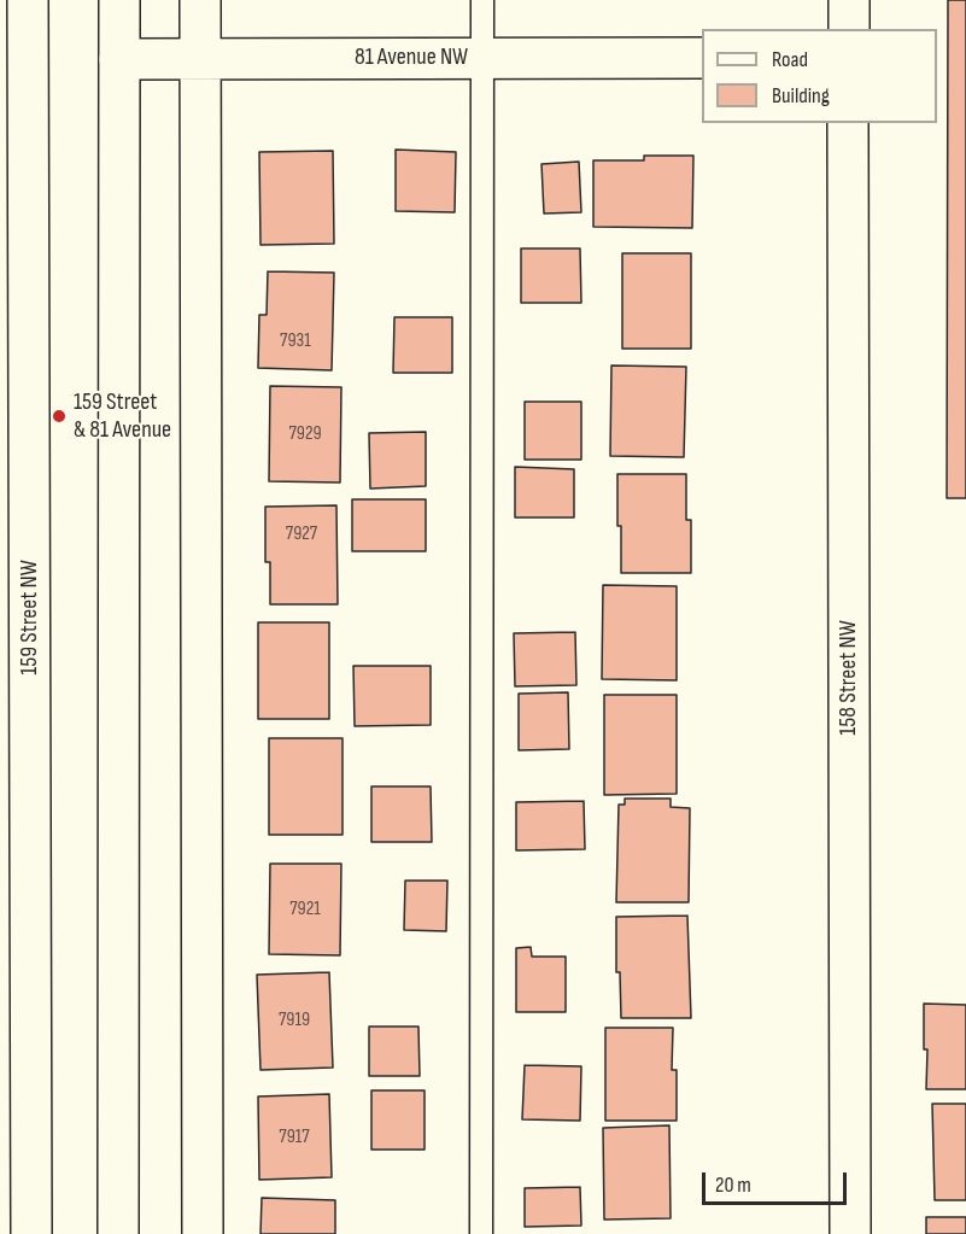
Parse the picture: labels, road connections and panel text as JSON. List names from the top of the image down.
{
  "streets": {
    "street": ["81 Avenue NW", "159 Street NW", "158 Street NW"]
  },
  "places": ["159 Street & 81 Avenue"],
  "house_numbers": [
    "7931",
    "7929",
    "7927",
    "7921",
    "7919",
    "7917"
  ],
  "legend": ["Road", "Building"],
  "scale_bar": "20 m"
}
